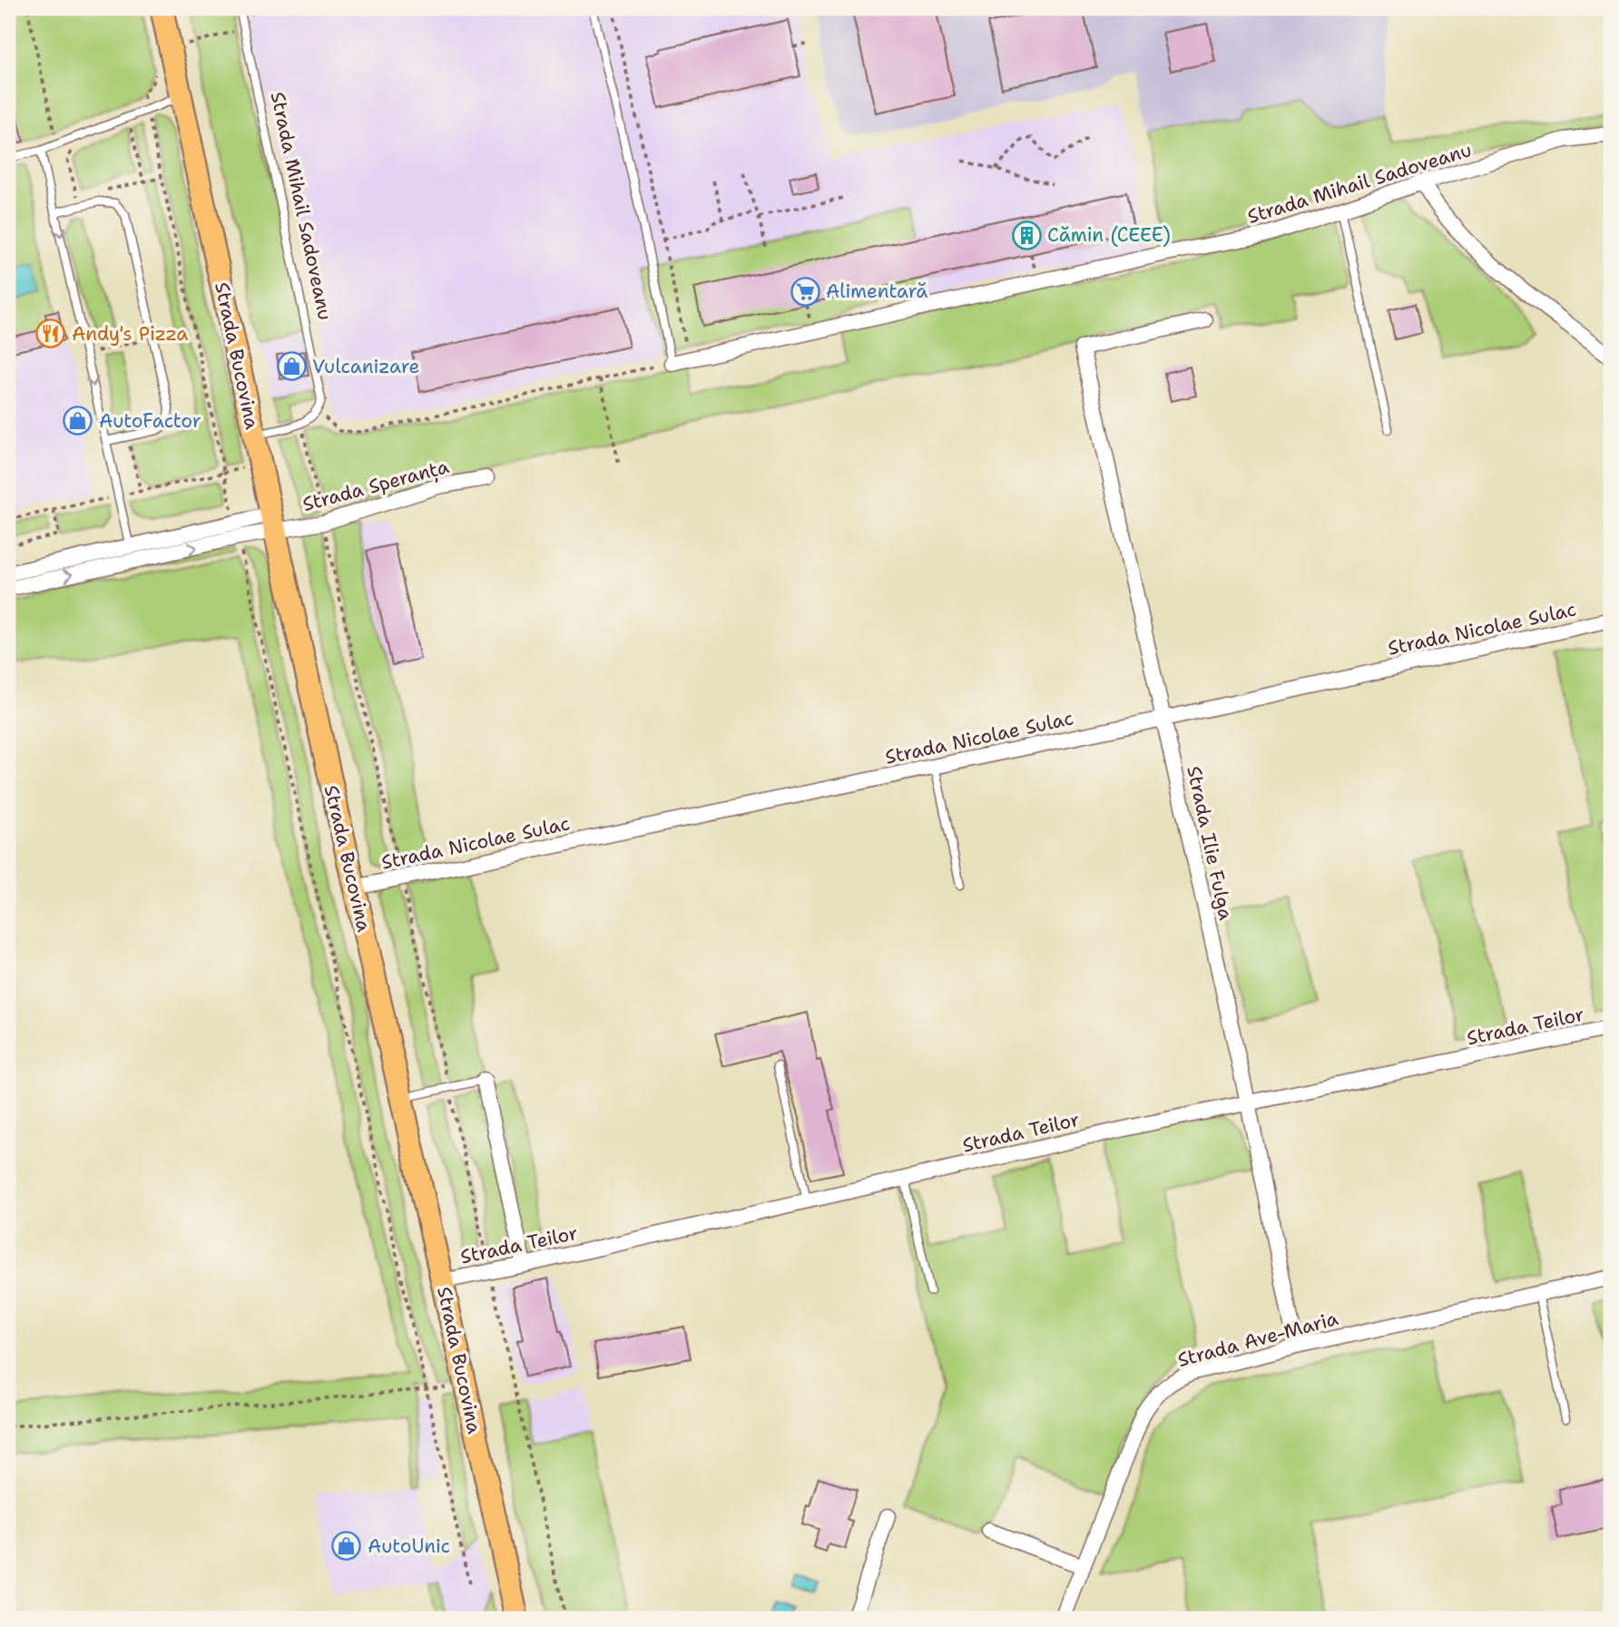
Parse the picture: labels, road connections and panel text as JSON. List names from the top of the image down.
{
  "streets": {
    "main road": ["Strada Bucovina"],
    "street": [
      "Strada Mihail Sadoveanu",
      "Strada Speranța",
      "Strada Nicolae Sulac",
      "Strada Ilie Fulga",
      "Strada Teilor",
      "Strada Ave-Maria"
    ]
  },
  "crossings": [
    ["Strada Bucovina", "Strada Speranța"],
    ["Strada Bucovina", "Strada Nicolae Sulac"],
    ["Strada Bucovina", "Strada Teilor"],
    ["Strada Nicolae Sulac", "Strada Ilie Fulga"],
    ["Strada Ilie Fulga", "Strada Teilor"],
    ["Strada Ilie Fulga", "Strada Ave-Maria"]
  ],
  "places": {
    "building": ["Cămin (CEEE)"],
    "supermarket": ["Alimentară"],
    "restaurant": ["Andy's Pizza"],
    "shop": ["Vulcanizare", "AutoFactor", "AutoUnic"]
  }
}
